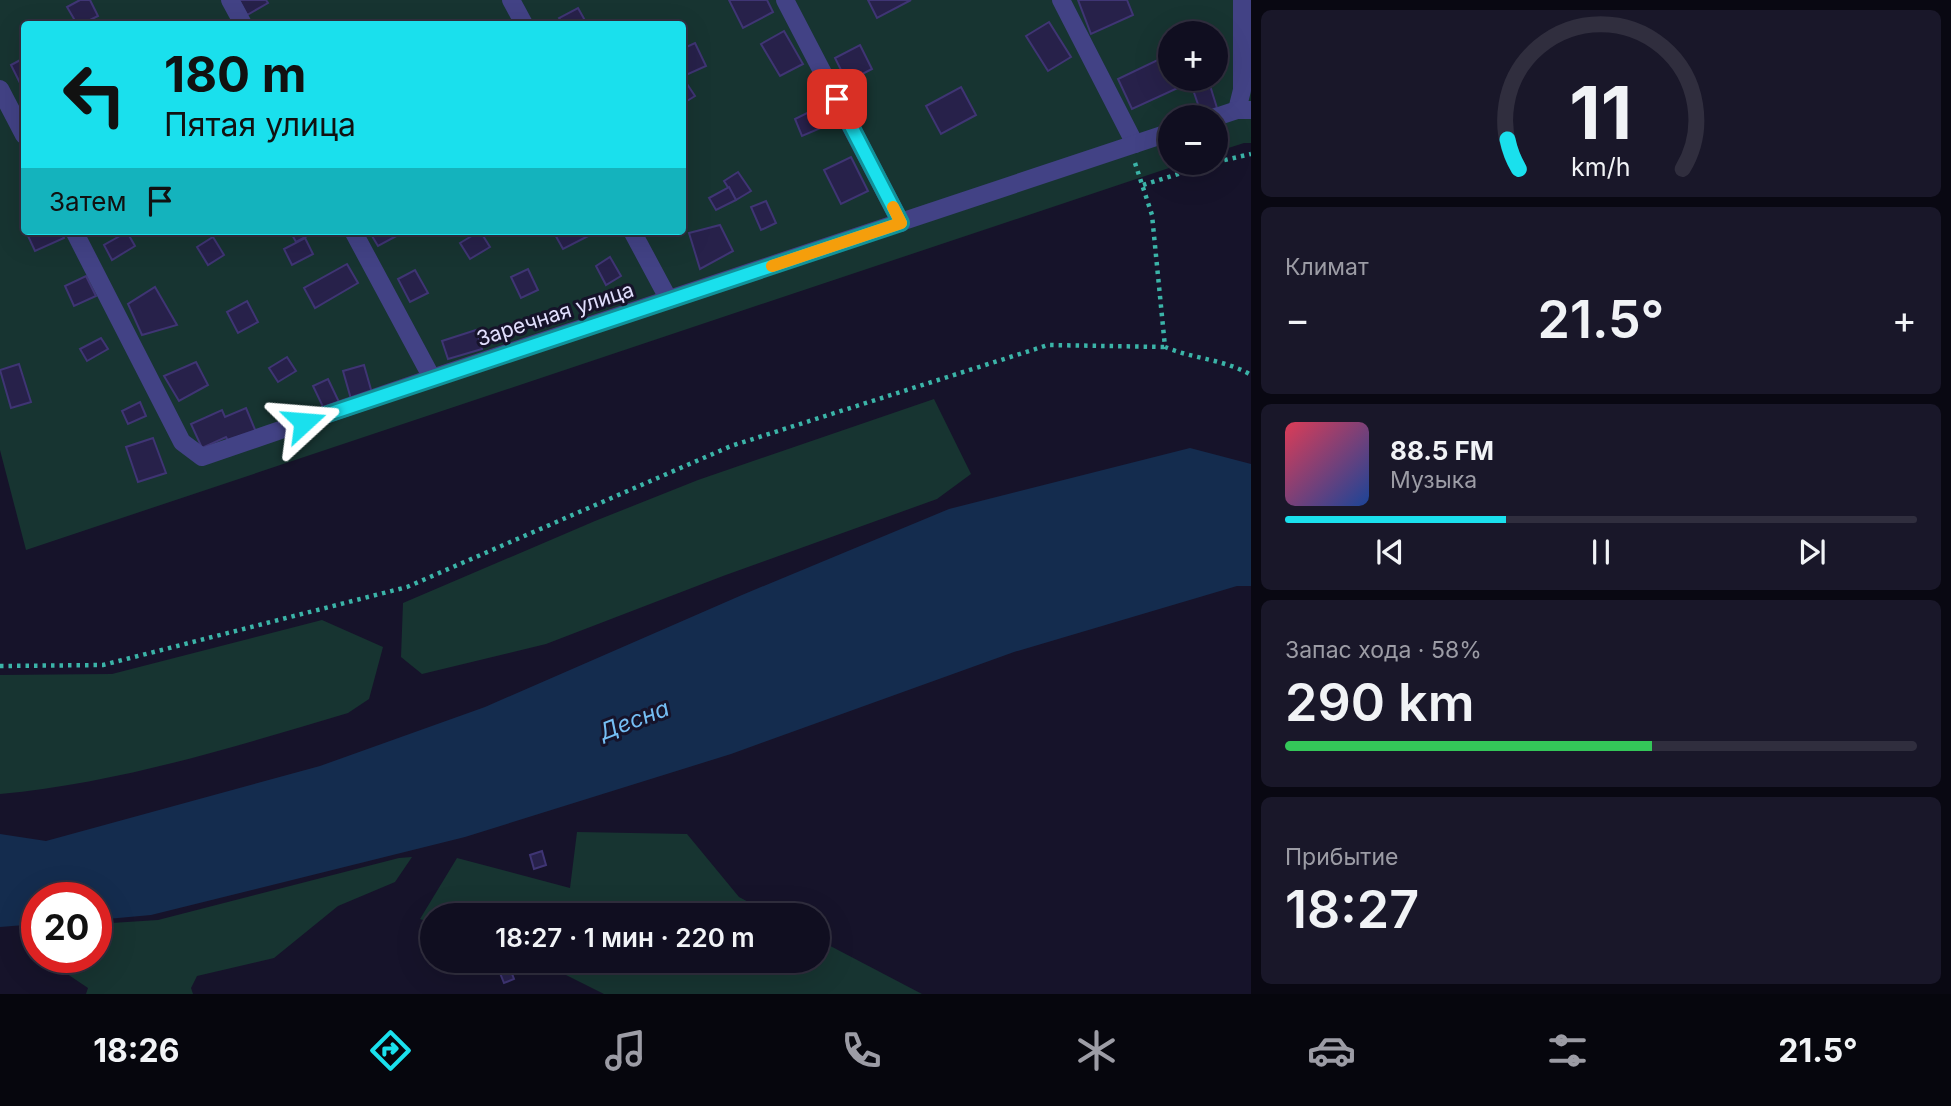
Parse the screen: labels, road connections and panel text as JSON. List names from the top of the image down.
{
  "streets": {
    "lane": ["Заречная улица"]
  },
  "water": ["Десна"],
  "page": {
    "map_buttons": ["+", "−"],
    "turn": ["180 m", "Пятая улица"],
    "then": "Затем",
    "tile": [
      "Климат",
      ["Запас хода · 58%", "290 km"],
      ["Прибытие", "18:27"]
    ],
    "heat": ["−", "21.5°", "+"],
    "song": ["88.5 FM", "Музыка"],
    "limit": "20",
    "trip": "18:27 · 1 мин · 220 m",
    "tabs": ["18:26", "21.5°"],
    "gauge": ["11", "km/h"]
  }
}
